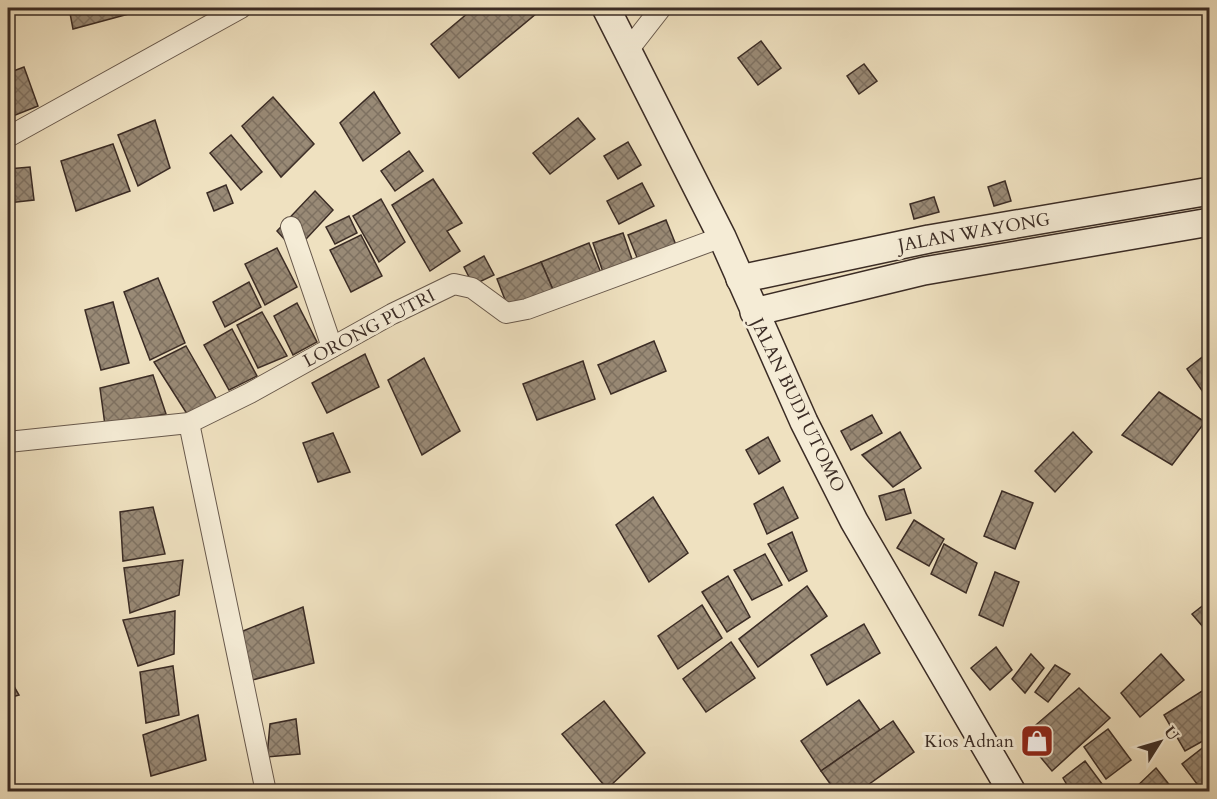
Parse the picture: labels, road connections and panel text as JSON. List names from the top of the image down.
{
  "streets": {
    "street": ["JALAN WAYONG", "LORONG PUTRI", "JALAN BUDI UTOMO"]
  },
  "crossings": [
    ["JALAN WAYONG", "JALAN BUDI UTOMO"],
    ["LORONG PUTRI", "JALAN BUDI UTOMO"]
  ],
  "places": {
    "shop": ["Kios Adnan"]
  },
  "north": "top right"
}
